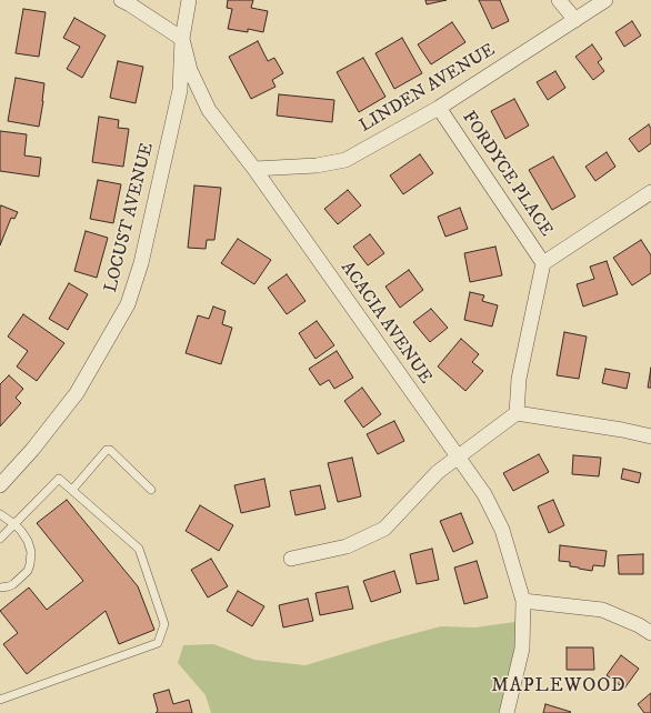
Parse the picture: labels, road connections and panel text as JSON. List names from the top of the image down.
{
  "streets": {
    "street": [
      "LINDEN AVENUE",
      "FORDYCE PLACE",
      "LOCUST AVENUE",
      "ACACIA AVENUE"
    ]
  },
  "crossings": [
    ["LINDEN AVENUE", "FORDYCE PLACE"],
    ["LINDEN AVENUE", "ACACIA AVENUE"],
    ["LOCUST AVENUE", "ACACIA AVENUE"]
  ],
  "districts": ["MAPLEWOOD"]
}
